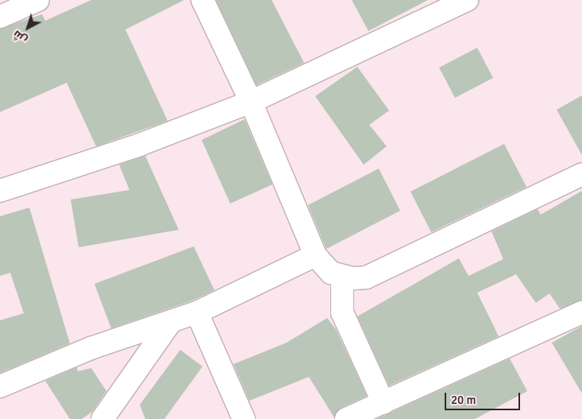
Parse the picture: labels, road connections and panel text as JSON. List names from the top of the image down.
{
  "scale_bar": "20 m",
  "north": "bottom left"
}
